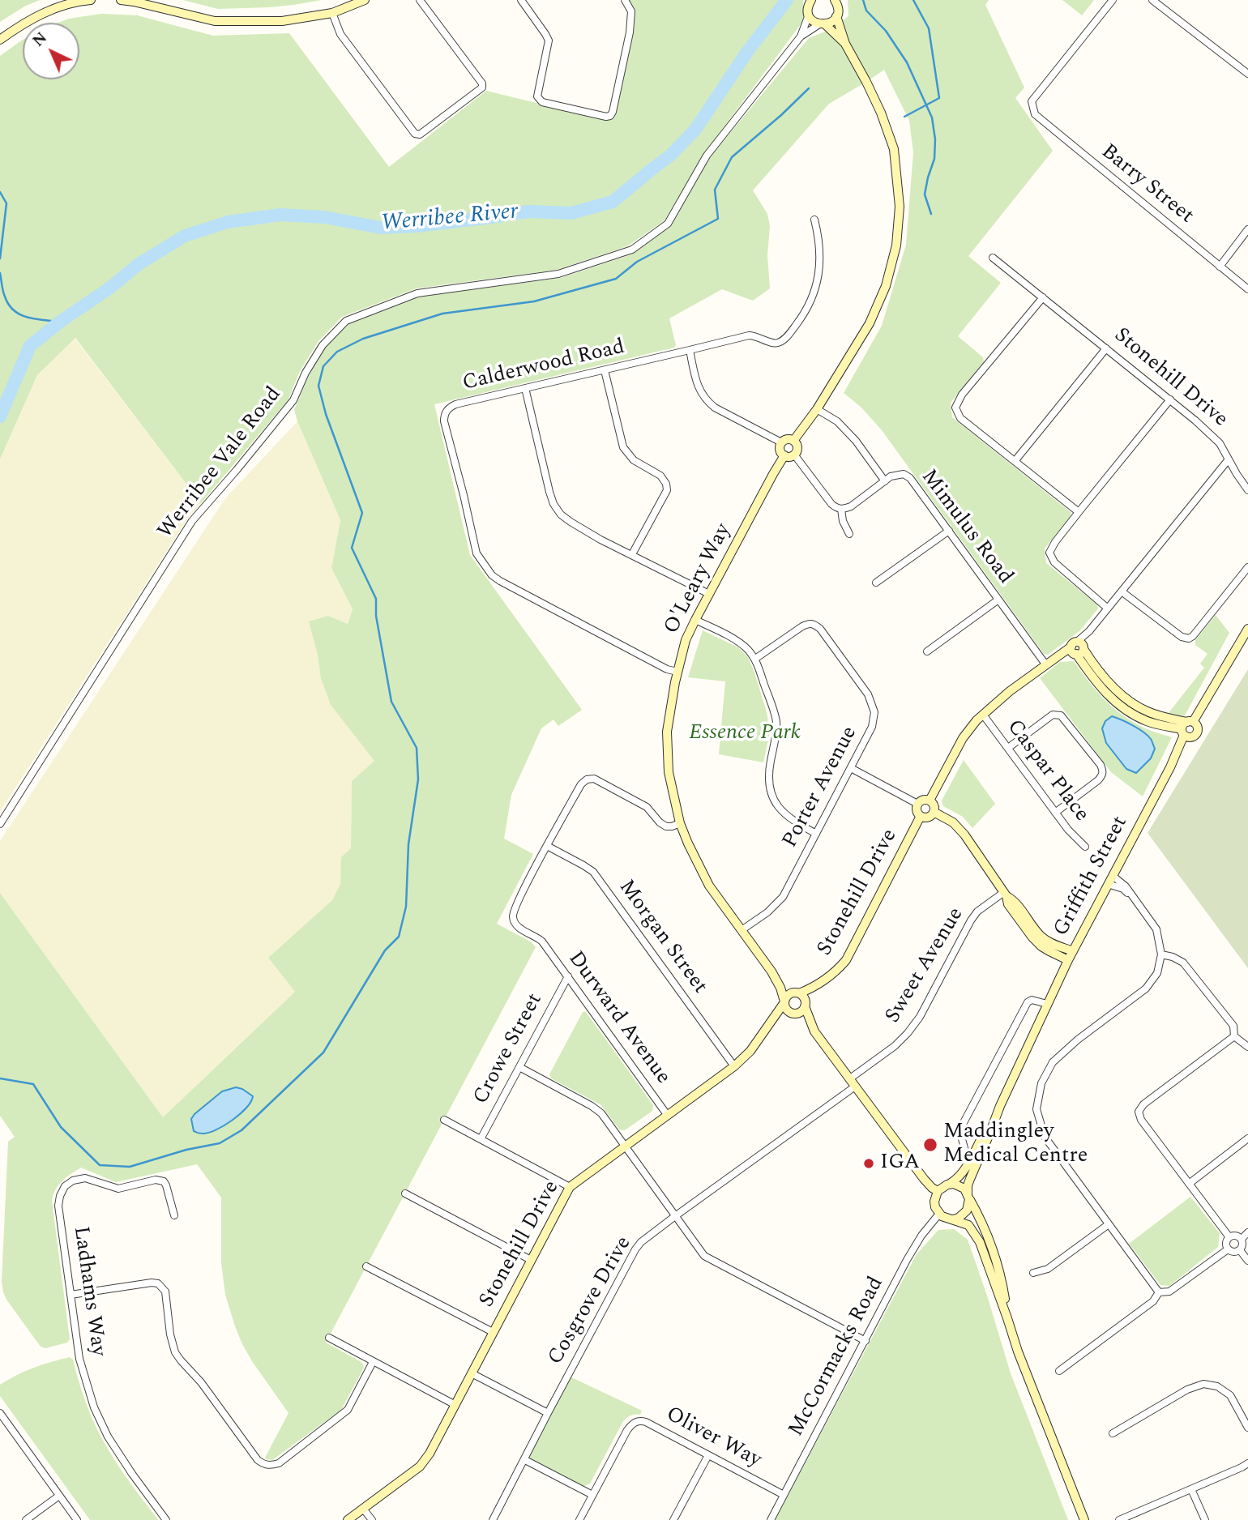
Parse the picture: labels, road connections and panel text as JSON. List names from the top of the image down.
{
  "streets": {
    "street": [
      "Barry Street",
      "Calderwood Road",
      "Stonehill Drive",
      "Werribee Vale Road",
      "Mimulus Road",
      "O'Leary Way",
      "Caspar Place",
      "Porter Avenue",
      "Griffith Street",
      "Morgan Street",
      "Sweet Avenue",
      "Durward Avenue",
      "Crowe Street",
      "Ladhams Way",
      "Cosgrove Drive",
      "McCormacks Road",
      "Oliver Way"
    ]
  },
  "crossings": [
    ["Calderwood Road", "O'Leary Way"],
    ["Stonehill Drive", "Morgan Street"],
    ["Stonehill Drive", "Durward Avenue"],
    ["O'Leary Way", "Porter Avenue"],
    ["Griffith Street", "McCormacks Road"],
    ["Morgan Street", "Durward Avenue"],
    ["Sweet Avenue", "Cosgrove Drive"],
    ["Durward Avenue", "Crowe Street"],
    ["McCormacks Road", "Oliver Way"]
  ],
  "water": ["Werribee River"],
  "parks": ["Essence Park"],
  "places": ["Maddingley Medical Centre", "IGA"],
  "north": "top left"
}
